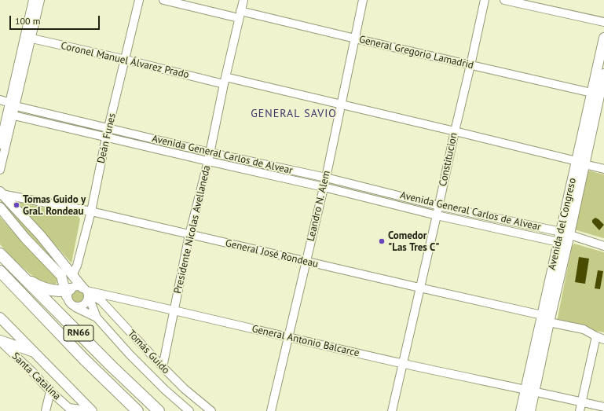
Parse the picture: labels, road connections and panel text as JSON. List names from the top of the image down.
{
  "streets": {
    "highway": ["RN66"],
    "main road": ["Avenida del Congreso"],
    "street": [
      "General Gregorio Lamadrid",
      "Coronel Manuel Álvarez Prado",
      "Deán Funes",
      "Avenida General Carlos de Alvear",
      "Constitucion",
      "Leandro N. Alem",
      "Presidente Nicolas Avellaneda",
      "General José Rondeau",
      "General Antonio Balcarce",
      "Tomás Guido",
      "Santa Catalina"
    ]
  },
  "crossings": [
    ["General Gregorio Lamadrid", "Constitucion"],
    ["General Gregorio Lamadrid", "Leandro N. Alem"],
    ["General Gregorio Lamadrid", "Avenida del Congreso"],
    ["General Gregorio Lamadrid", "Presidente Nicolas Avellaneda"],
    ["Coronel Manuel Álvarez Prado", "Deán Funes"],
    ["Coronel Manuel Álvarez Prado", "Constitucion"],
    ["Coronel Manuel Álvarez Prado", "Leandro N. Alem"],
    ["Coronel Manuel Álvarez Prado", "Avenida del Congreso"],
    ["Coronel Manuel Álvarez Prado", "Presidente Nicolas Avellaneda"],
    ["Deán Funes", "Avenida General Carlos de Alvear"],
    ["Deán Funes", "General José Rondeau"],
    ["Avenida General Carlos de Alvear", "Constitucion"],
    ["Avenida General Carlos de Alvear", "Leandro N. Alem"],
    ["Avenida General Carlos de Alvear", "Avenida del Congreso"],
    ["Avenida General Carlos de Alvear", "Presidente Nicolas Avellaneda"],
    ["Constitucion", "General José Rondeau"],
    ["Constitucion", "General Antonio Balcarce"],
    ["Leandro N. Alem", "General José Rondeau"],
    ["Leandro N. Alem", "General Antonio Balcarce"],
    ["Avenida del Congreso", "General José Rondeau"],
    ["Avenida del Congreso", "General Antonio Balcarce"],
    ["Presidente Nicolas Avellaneda", "General José Rondeau"],
    ["Presidente Nicolas Avellaneda", "General Antonio Balcarce"],
    ["Presidente Nicolas Avellaneda", "Tomás Guido"],
    ["General Antonio Balcarce", "Tomás Guido"]
  ],
  "districts": ["GENERAL SAVIO"],
  "places": ["Tomas Guido y Gral. Rondeau", "Comedor \"Las Tres C\""],
  "scale_bar": "100 m"
}
